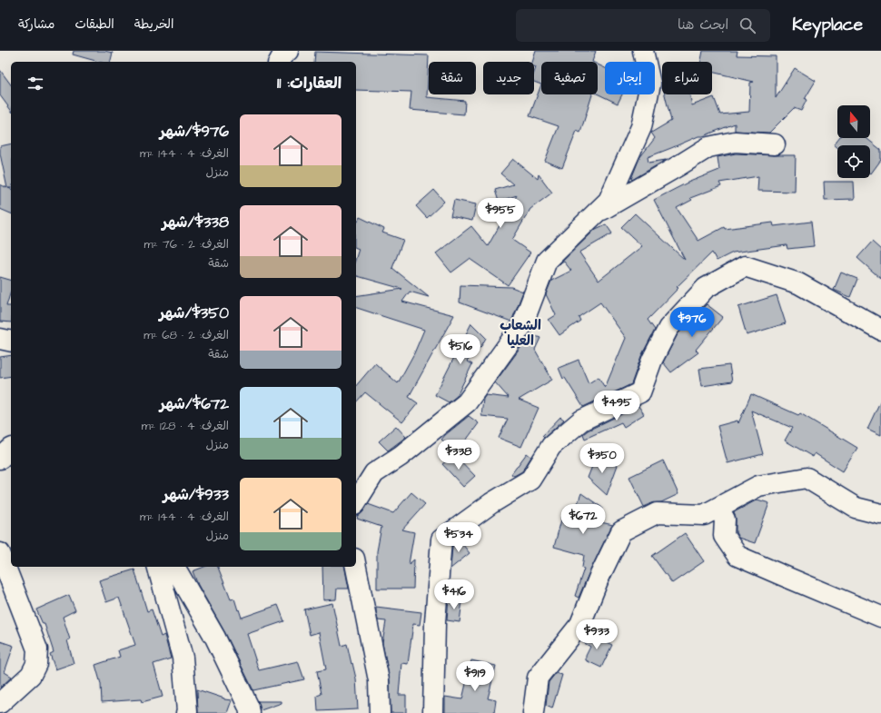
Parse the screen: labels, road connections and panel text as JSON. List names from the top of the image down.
{
  "districts": ["الشعاب العليا"],
  "north": "top",
  "page": {
    "header": "Keyplace",
    "search": "ابحث هنا",
    "nav": ["الخريطة", "الطبقات", "مشاركة"],
    "chip": [
      "شراء",
      "إيجار",
      "تصفية",
      "جديد",
      "شقة"
    ],
    "heading": "العقارات: 11",
    "list": [
      {
        "name": "$976/شهر",
        "note": "الغرف: 4 · 144 m² · منزل"
      },
      {
        "name": "$338/شهر",
        "note": "الغرف: 2 · 76 m² · شقة"
      },
      {
        "name": "$350/شهر",
        "note": "الغرف: 2 · 68 m² · شقة"
      },
      {
        "name": "$672/شهر",
        "note": "الغرف: 4 · 128 m² · منزل"
      },
      {
        "name": "$933/شهر",
        "note": "الغرف: 4 · 144 m² · منزل"
      }
    ],
    "price": [
      "$955",
      "$976",
      "$516",
      "$495",
      "$338",
      "$350",
      "$672",
      "$534",
      "$416",
      "$933",
      "$919"
    ]
  }
}
